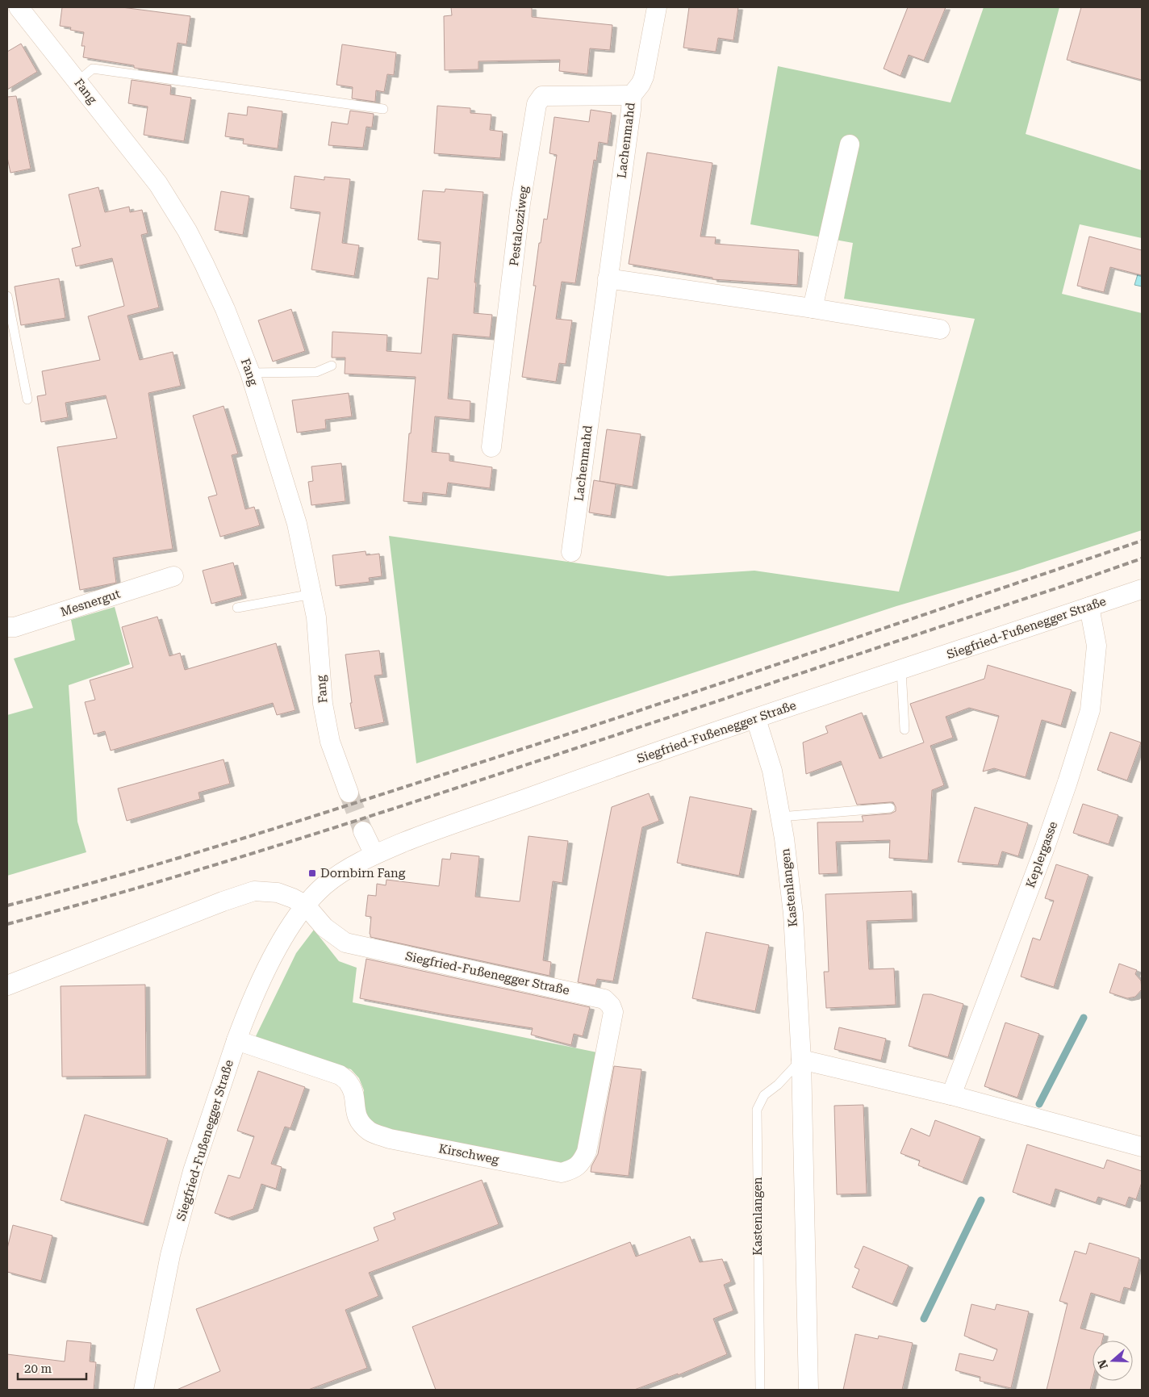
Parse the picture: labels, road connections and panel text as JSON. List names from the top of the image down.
{
  "streets": {
    "street": [
      "Fang",
      "Lachenmahd",
      "Pestalozziweg",
      "Mesnergut",
      "Siegfried-Fußenegger Straße",
      "Keplergasse",
      "Kastenlangen",
      "Kirschweg"
    ]
  },
  "crossings": [
    ["Lachenmahd", "Pestalozziweg"],
    ["Siegfried-Fußenegger Straße", "Keplergasse"],
    ["Siegfried-Fußenegger Straße", "Kastenlangen"],
    ["Siegfried-Fußenegger Straße", "Kirschweg"]
  ],
  "places": {
    "transit": ["Dornbirn Fang"]
  },
  "scale_bar": "20 m",
  "north": "left"
}
